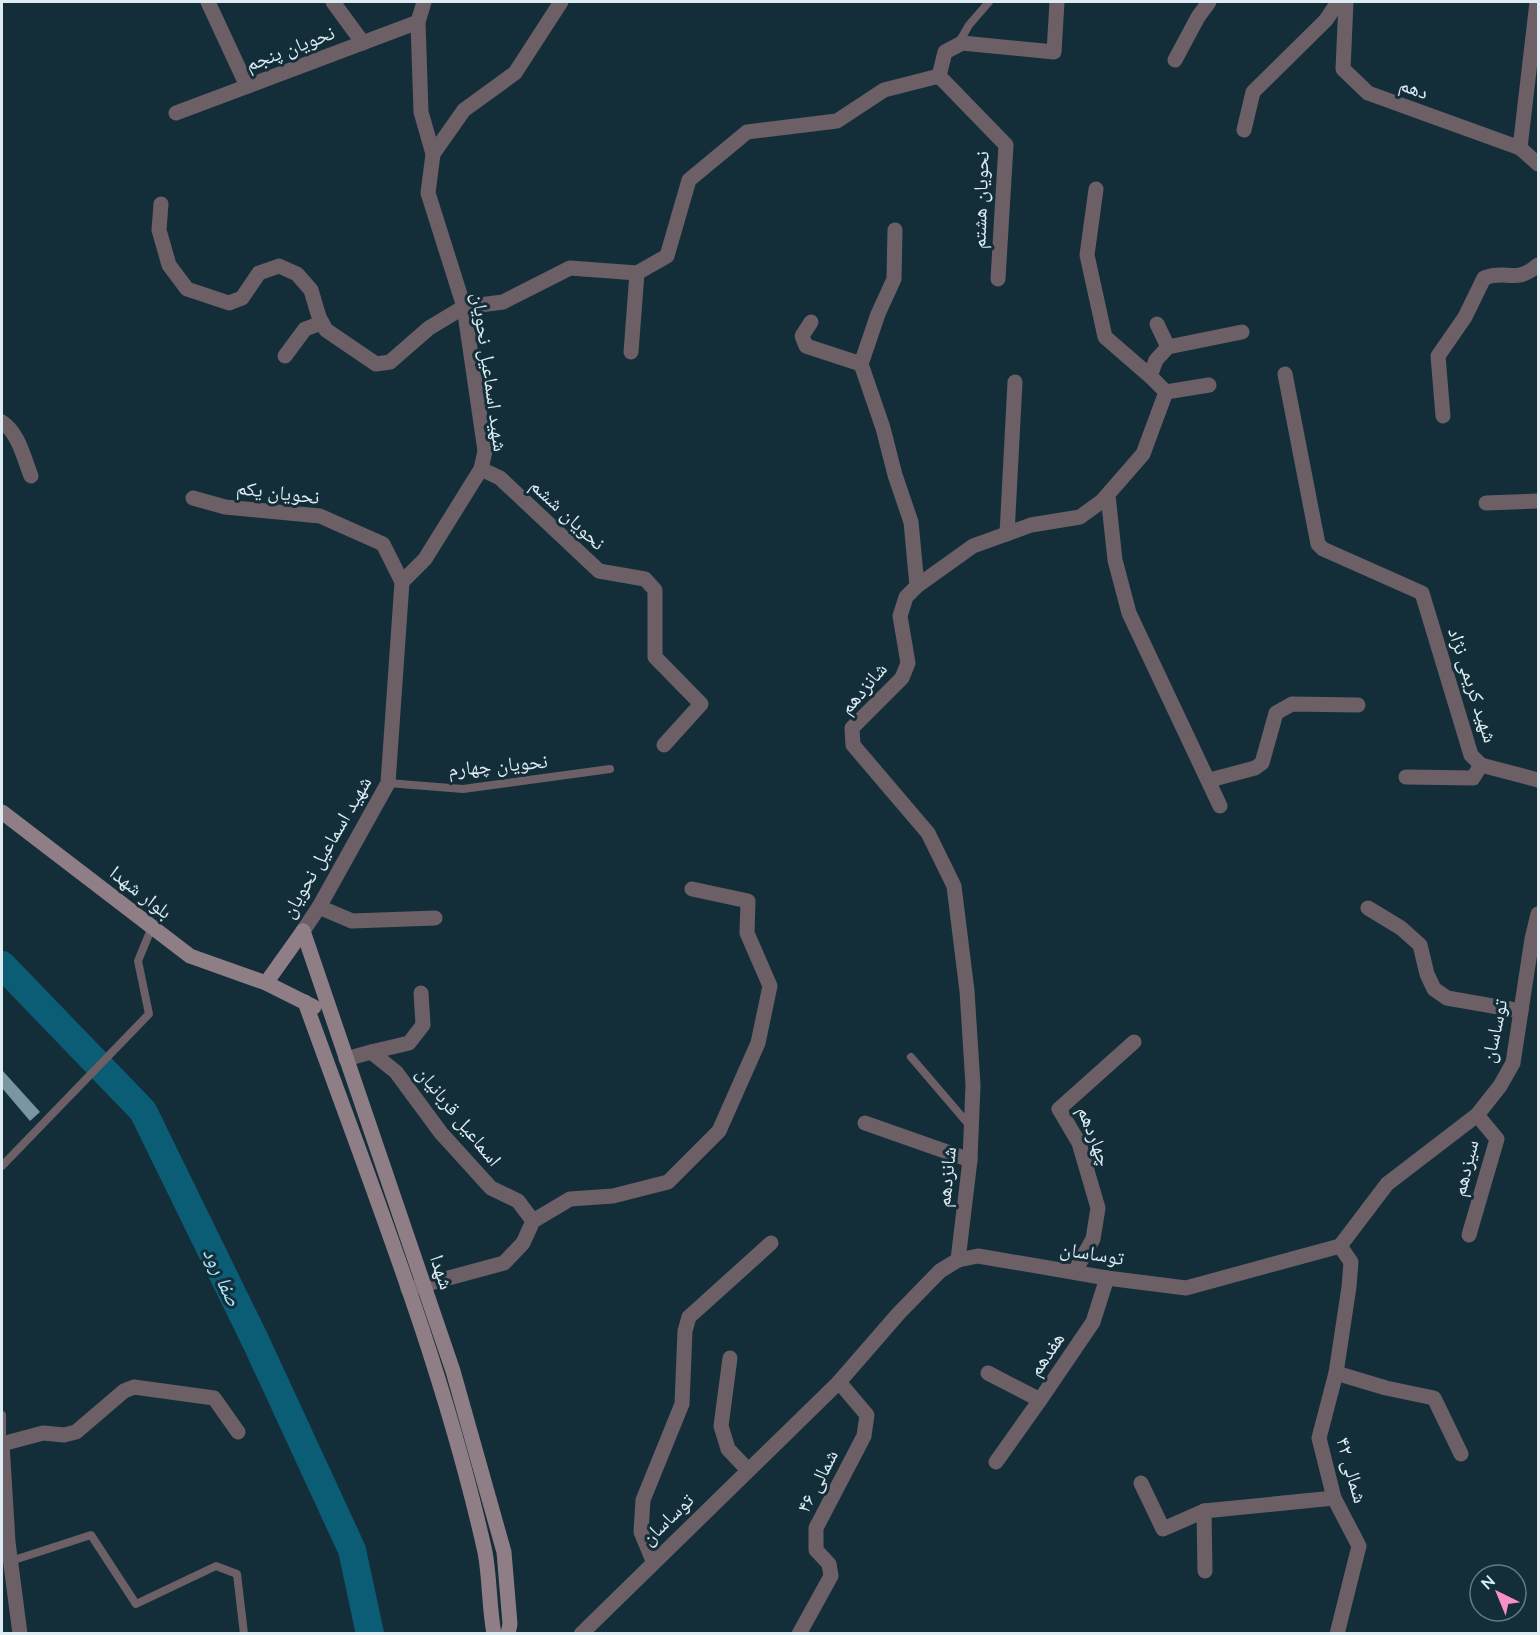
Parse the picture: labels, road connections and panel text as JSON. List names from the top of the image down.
{
  "streets": {
    "main road": ["شهید اسماعیل نحویان", "بلوار شهدا", "شهدا"],
    "street": [
      "نحویان پنجم",
      "دهم",
      "نحویان هشتم",
      "نحویان یکم",
      "نحویان ششم",
      "شهید کریمی نژاد",
      "شانزدهم",
      "توساسان",
      "اسماعیل قربانیان",
      "چهاردهم",
      "سیزدهم",
      "هفدهم",
      "شمالی ۴۲",
      "شمالی ۴۶"
    ],
    "lane": ["نحویان چهارم"]
  },
  "crossings": [
    ["نحویان پنجم", "شهید اسماعیل نحویان"],
    ["شهید اسماعیل نحویان", "نحویان یکم"],
    ["شهید اسماعیل نحویان", "نحویان ششم"],
    ["شهید اسماعیل نحویان", "نحویان چهارم"],
    ["شهید اسماعیل نحویان", "بلوار شهدا"],
    ["شهید اسماعیل نحویان", "شهدا"],
    ["شانزدهم", "توساسان"],
    ["بلوار شهدا", "شهدا"],
    ["توساسان", "چهاردهم"],
    ["توساسان", "سیزدهم"],
    ["توساسان", "هفدهم"],
    ["توساسان", "شمالی ۴۲"],
    ["توساسان", "شمالی ۴۶"]
  ],
  "water": ["صفا رود"],
  "north": "top left"
}
